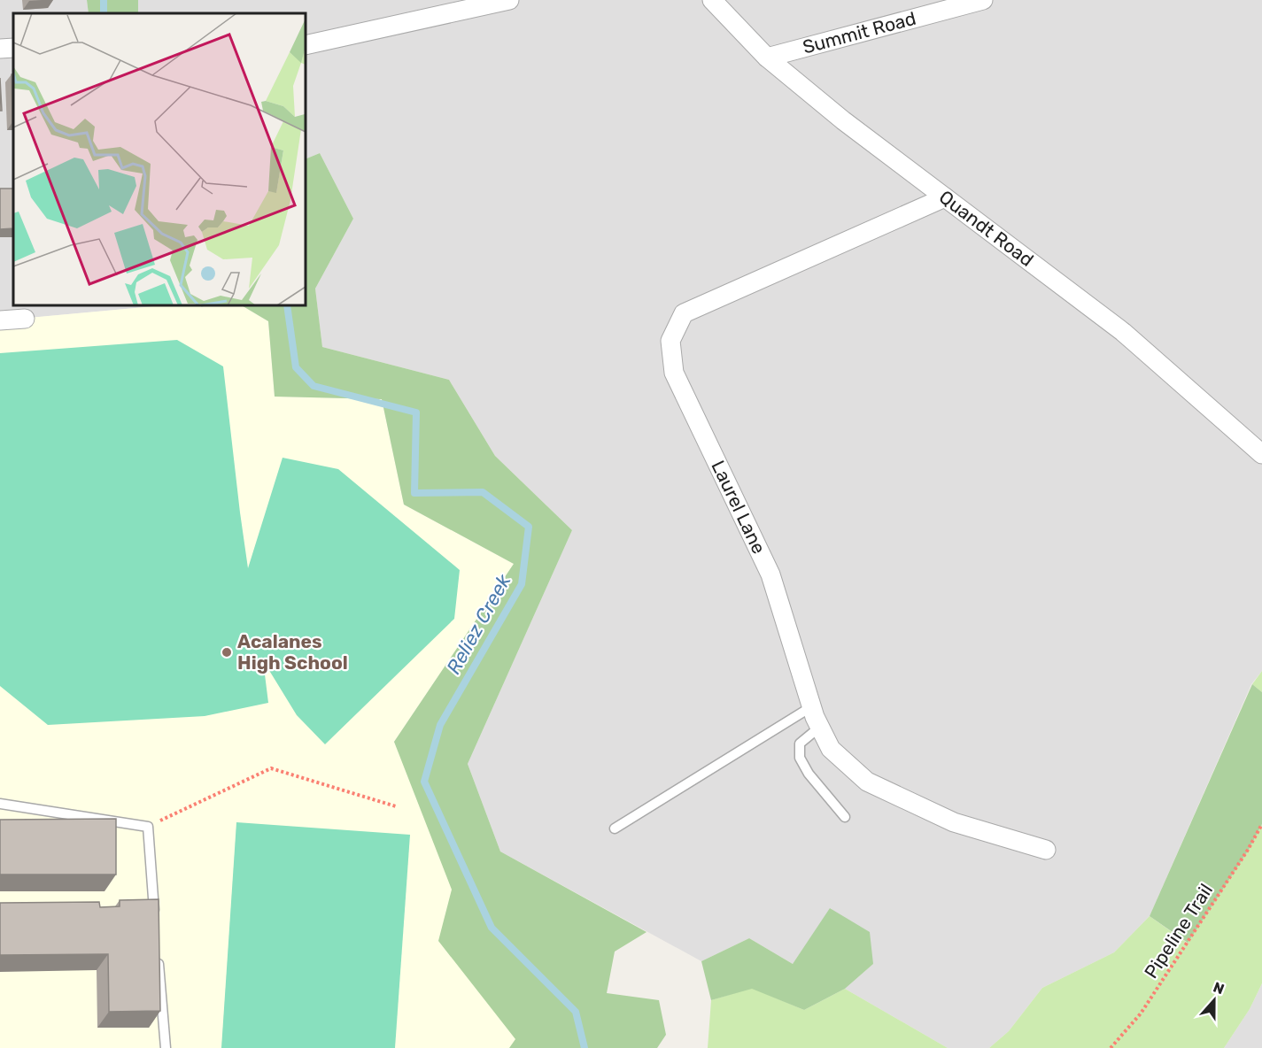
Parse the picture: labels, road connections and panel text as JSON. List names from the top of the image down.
{
  "streets": {
    "street": ["Summit Road", "Quandt Road", "Laurel Lane"],
    "path": ["Pipeline Trail"]
  },
  "crossings": [
    ["Summit Road", "Quandt Road"],
    ["Quandt Road", "Laurel Lane"]
  ],
  "water": ["Reliez Creek"],
  "places": ["Acalanes High School"],
  "north": "top"
}
